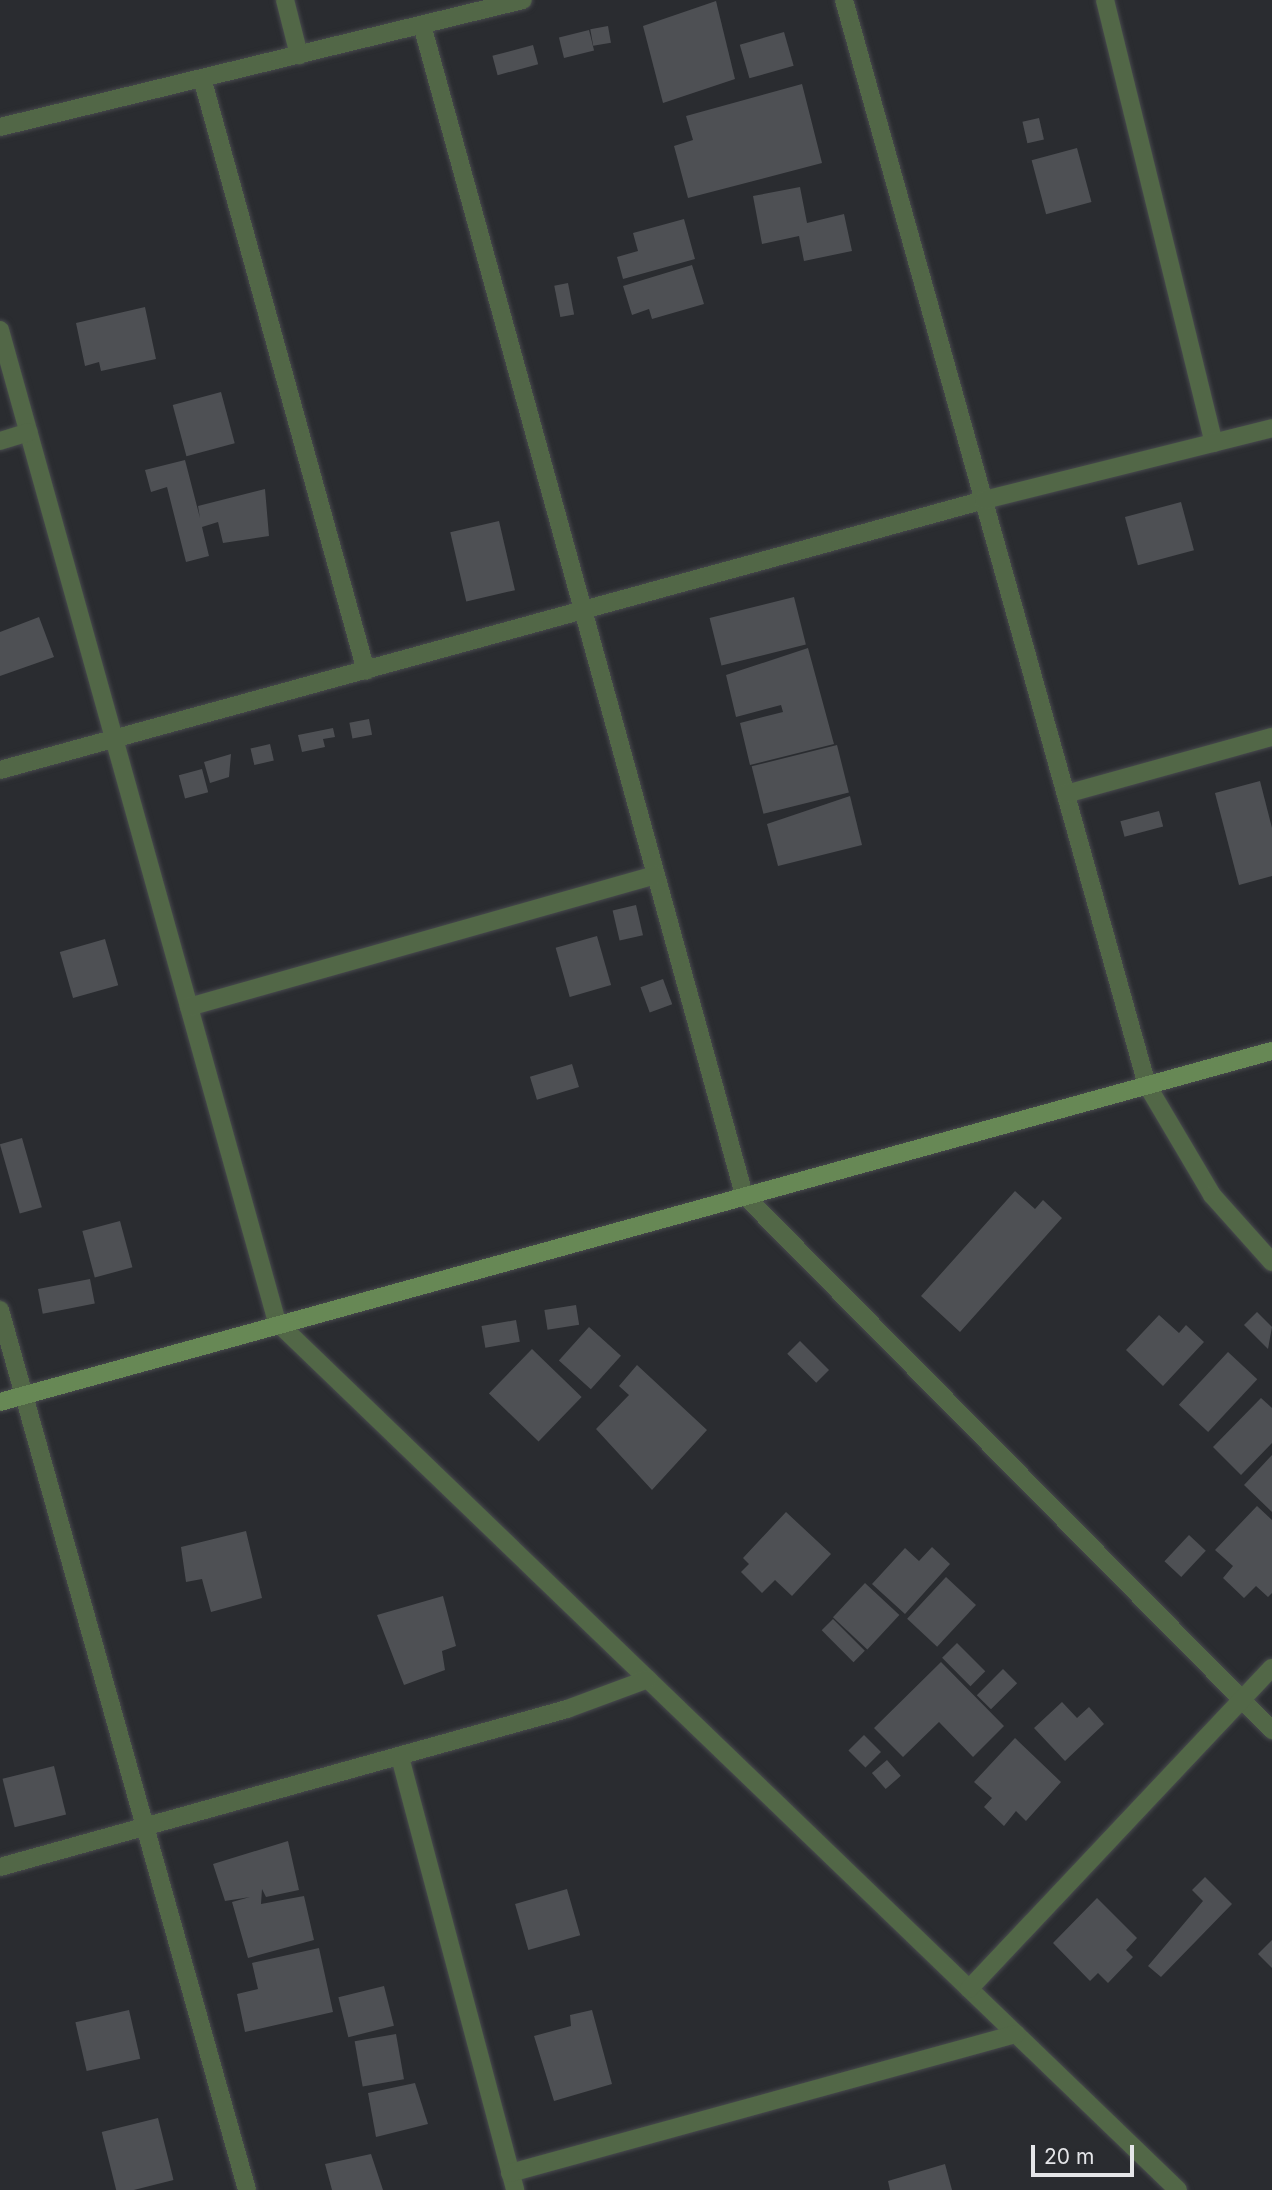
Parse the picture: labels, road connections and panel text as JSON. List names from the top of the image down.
{
  "scale_bar": "20 m"
}
